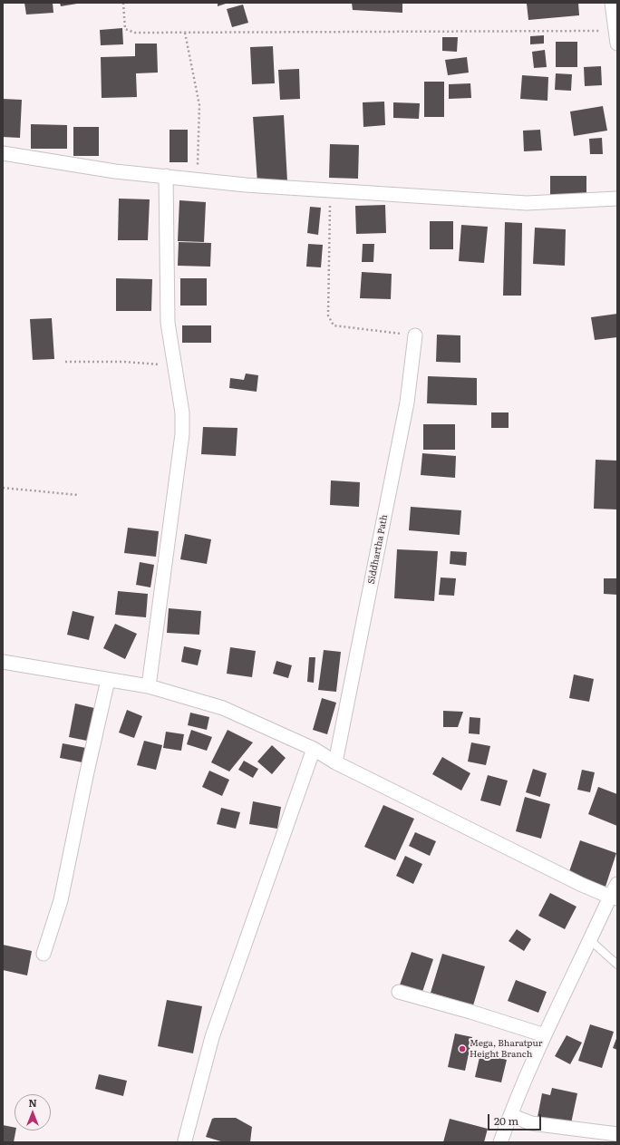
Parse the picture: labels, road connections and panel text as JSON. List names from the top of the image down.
{
  "streets": {
    "street": ["Siddhartha Path"]
  },
  "places": ["Mega, Bharatpur Height Branch"],
  "scale_bar": "20 m",
  "north": "top"
}
